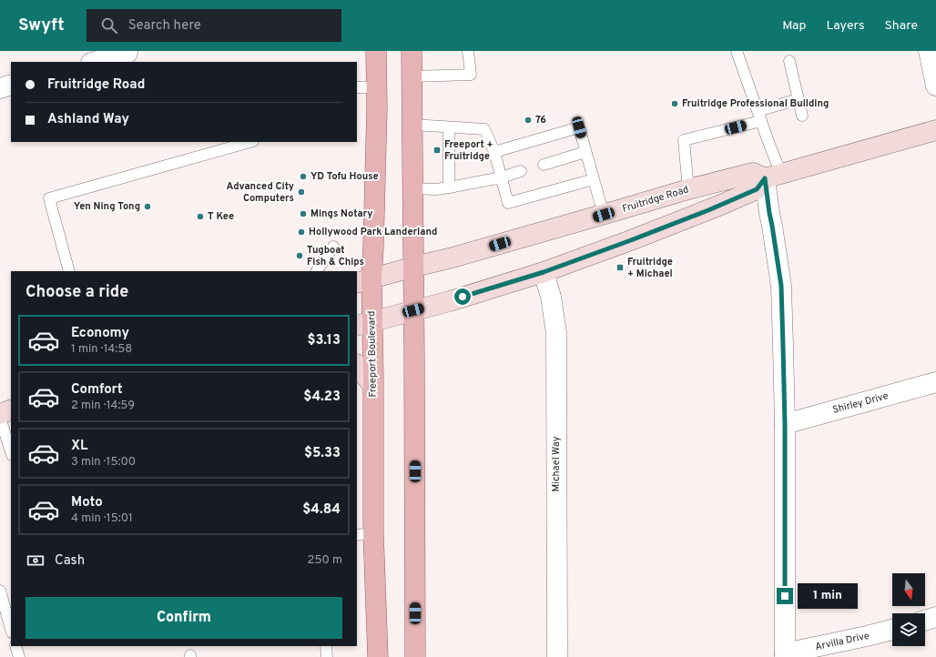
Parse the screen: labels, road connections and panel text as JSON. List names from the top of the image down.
{
  "streets": {
    "main road": ["Fruitridge Road", "Freeport Boulevard"],
    "street": ["Shirley Drive", "Michael Way", "Arvilla Drive"]
  },
  "crossings": [
    ["Fruitridge Road", "Freeport Boulevard"]
  ],
  "places": {
    "other": [
      "Fruitridge Professional Building",
      "76",
      "YD Tofu House",
      "Advanced City Computers",
      "Yen Ning Tong",
      "Mings Notary",
      "T Kee",
      "Hollywood Park Landerland",
      "Tugboat Fish & Chips"
    ],
    "transit": ["Freeport + Fruitridge", "Fruitridge + Michael"]
  },
  "north": "bottom",
  "page": {
    "header": "Swyft",
    "search": "Search here",
    "nav": ["Map", "Layers", "Share"],
    "banner": ["Fruitridge Road", "Ashland Way"],
    "heading": "Choose a ride",
    "list": [
      {
        "name": "Economy",
        "note": "1 min · 14:58",
        "value": "$3.13"
      },
      {
        "name": "Comfort",
        "note": "2 min · 14:59",
        "value": "$4.23"
      },
      {
        "name": "XL",
        "note": "3 min · 15:00",
        "value": "$5.33"
      },
      {
        "name": "Moto",
        "note": "4 min · 15:01",
        "value": "$4.84"
      }
    ],
    "pay": ["Cash", "250 m"],
    "bubble": "1 min",
    "buttons": "Confirm"
  }
}
